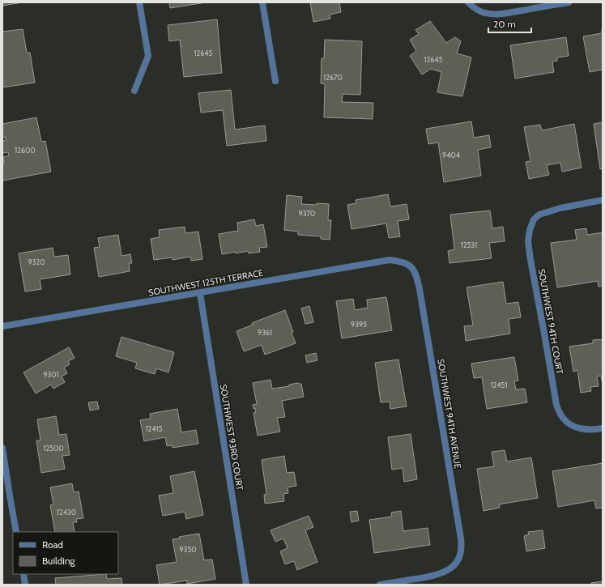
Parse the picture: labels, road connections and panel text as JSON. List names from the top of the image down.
{
  "streets": {
    "street": [
      "SOUTHWEST 125TH TERRACE",
      "SOUTHWEST 94TH COURT",
      "SOUTHWEST 94TH AVENUE",
      "SOUTHWEST 93RD COURT"
    ]
  },
  "crossings": [
    ["SOUTHWEST 125TH TERRACE", "SOUTHWEST 94TH AVENUE"],
    ["SOUTHWEST 125TH TERRACE", "SOUTHWEST 93RD COURT"]
  ],
  "house_numbers": [
    "12645",
    "12645",
    "12670",
    "12600",
    "9404",
    "9370",
    "12531",
    "9320",
    "9395",
    "9361",
    "9301",
    "12451",
    "12415",
    "12500",
    "12430",
    "9350"
  ],
  "legend": ["Road", "Building"],
  "scale_bar": "20 m"
}
